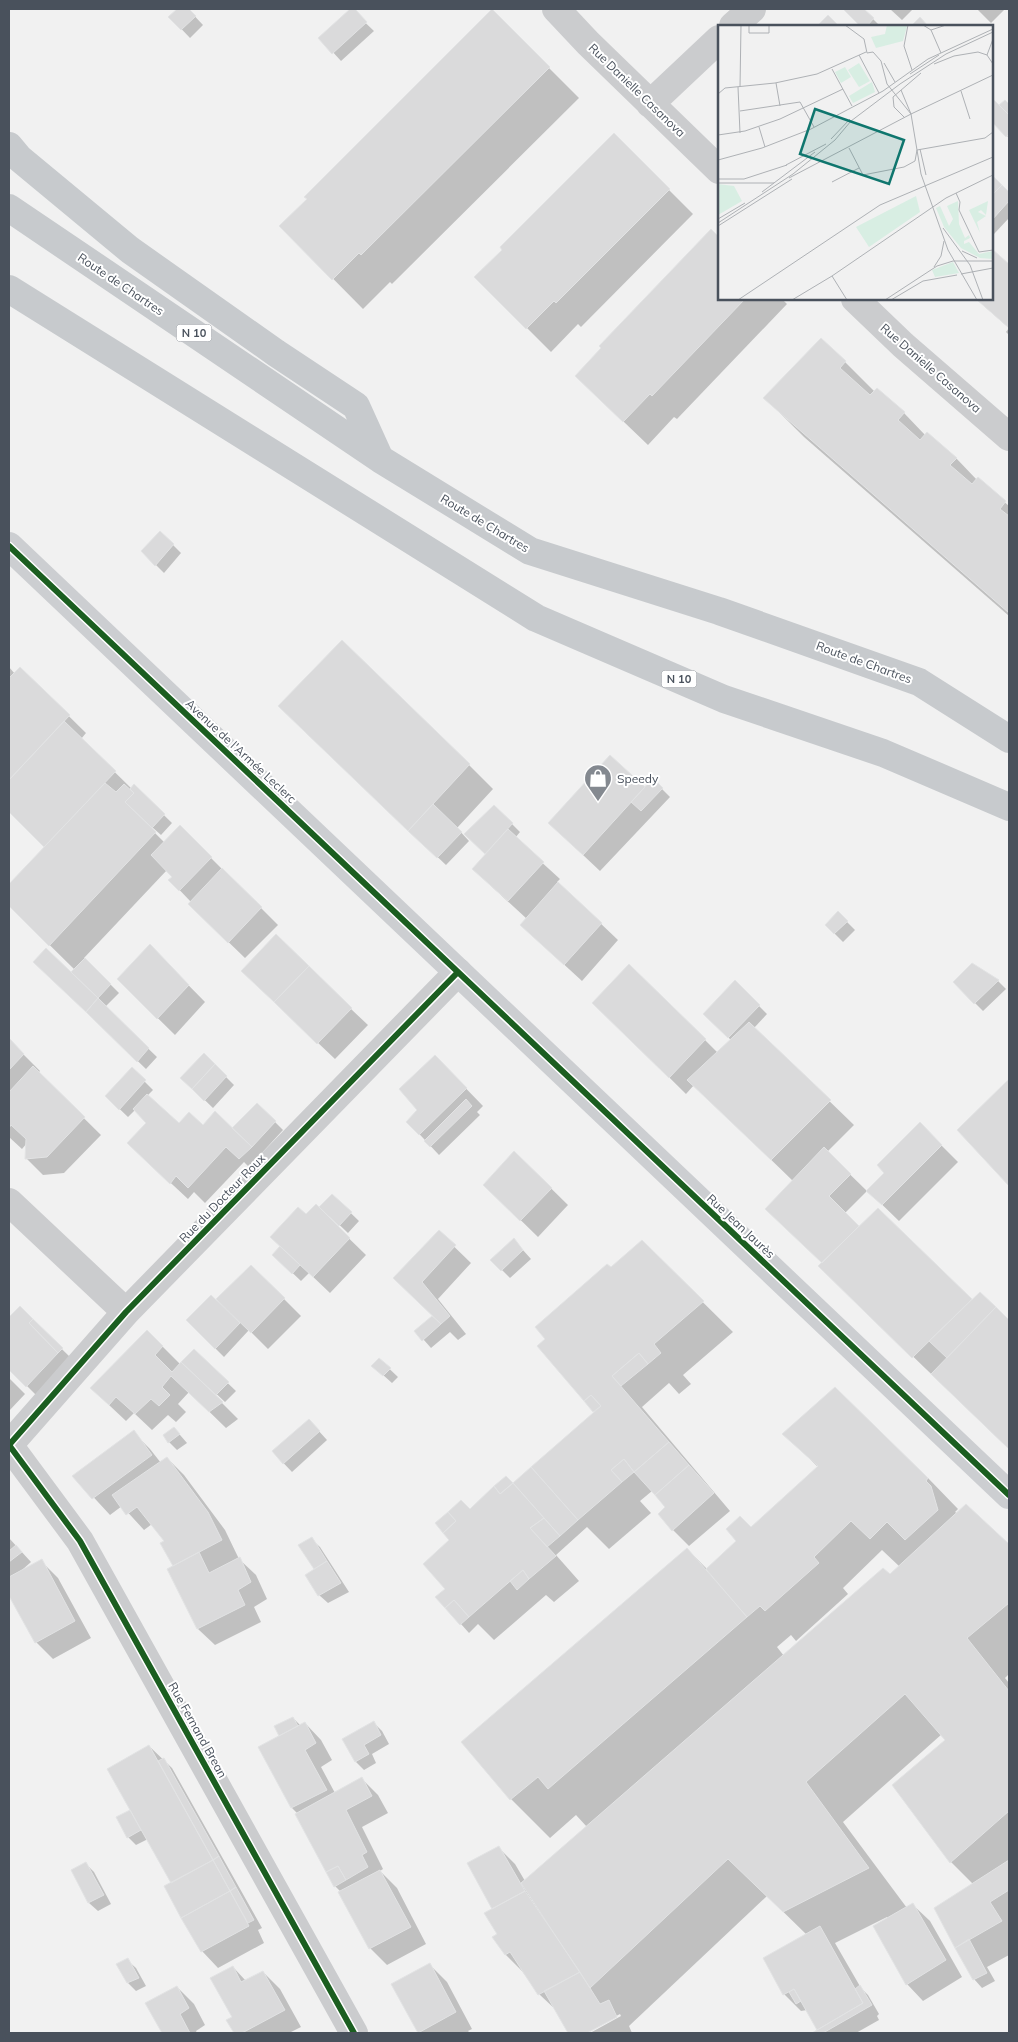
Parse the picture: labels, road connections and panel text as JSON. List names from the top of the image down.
{
  "streets": {
    "main road": ["Route de Chartres", "N 10"],
    "street": [
      "Rue Danielle Casanova",
      "Avenue de l'Armée Leclerc",
      "Rue du Docteur Roux",
      "Rue Jean Jaurès",
      "Rue Fernand Brean"
    ]
  },
  "crossings": [
    ["Avenue de l'Armée Leclerc", "Rue du Docteur Roux"],
    ["Avenue de l'Armée Leclerc", "Rue Jean Jaurès"],
    ["Rue du Docteur Roux", "Rue Jean Jaurès"],
    ["Rue du Docteur Roux", "Rue Fernand Brean"]
  ],
  "places": {
    "shop": ["Speedy"]
  }
}
